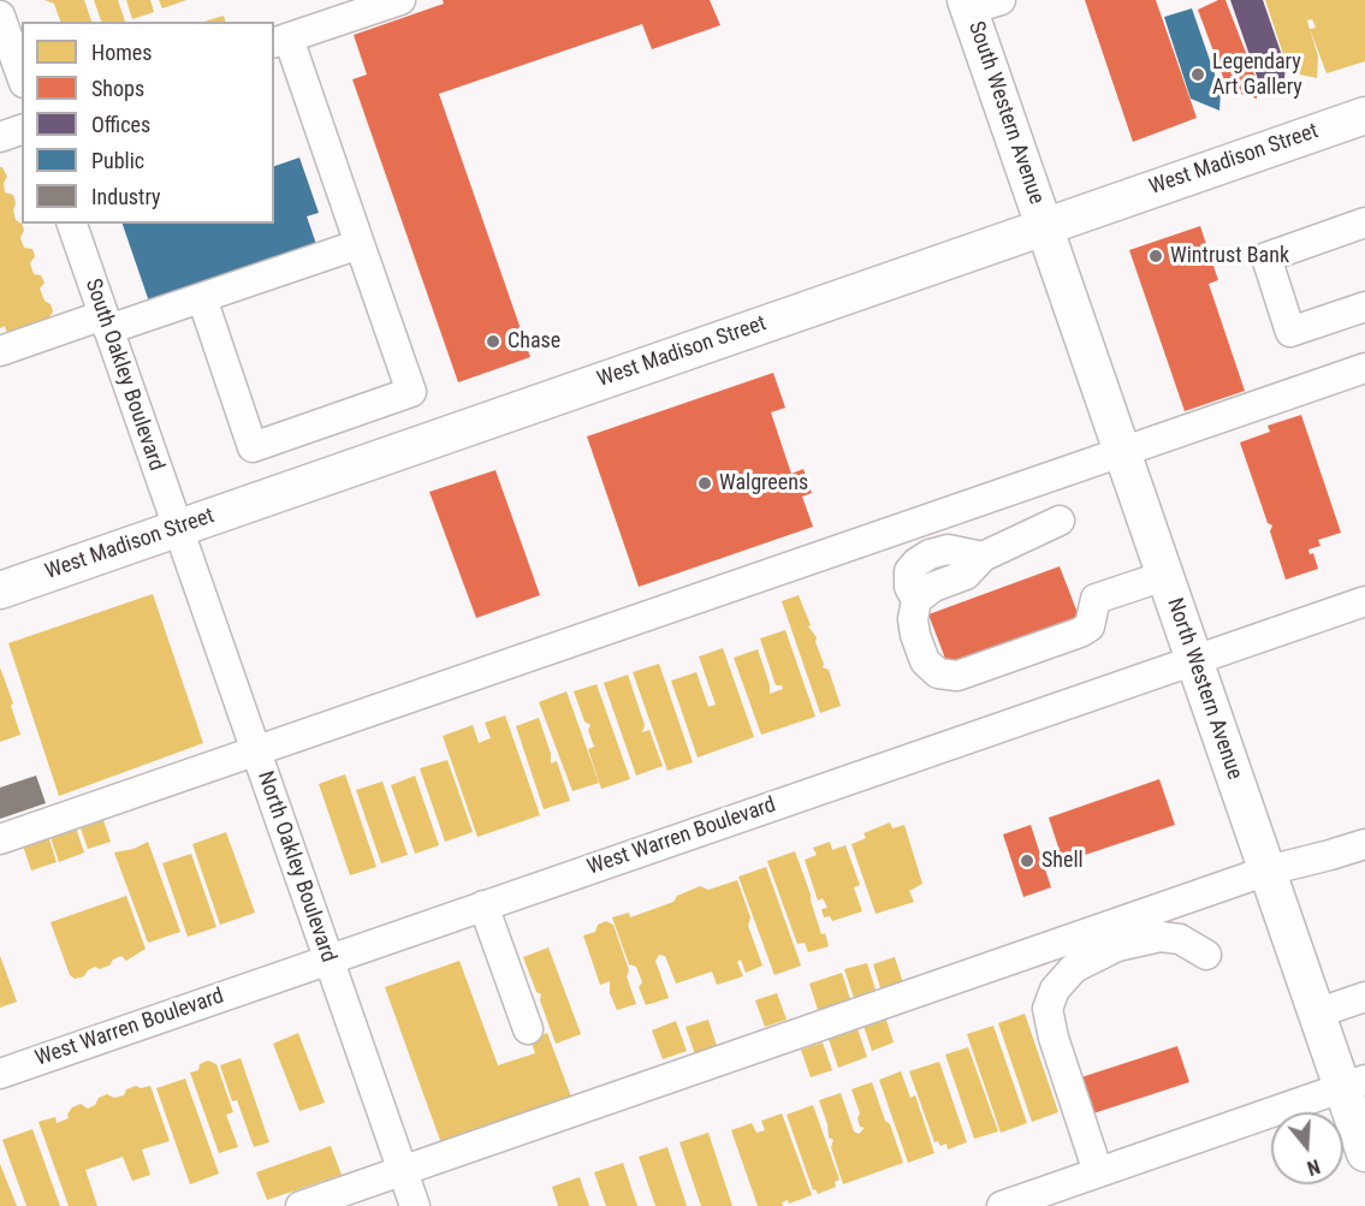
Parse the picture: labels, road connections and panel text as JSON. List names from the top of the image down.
{
  "streets": {
    "main road": ["South Western Avenue", "West Madison Street", "North Western Avenue"],
    "street": ["South Oakley Boulevard", "West Warren Boulevard", "North Oakley Boulevard"]
  },
  "crossings": [
    ["South Western Avenue", "West Madison Street"],
    ["South Western Avenue", "North Western Avenue"],
    ["West Madison Street", "South Oakley Boulevard"],
    ["West Madison Street", "North Western Avenue"],
    ["West Madison Street", "North Oakley Boulevard"],
    ["South Oakley Boulevard", "North Oakley Boulevard"],
    ["North Western Avenue", "West Warren Boulevard"],
    ["West Warren Boulevard", "North Oakley Boulevard"]
  ],
  "places": [
    "Legendary Art Gallery",
    "Wintrust Bank",
    "Chase",
    "Walgreens",
    "Shell"
  ],
  "legend": [
    "Homes",
    "Shops",
    "Offices",
    "Public",
    "Industry"
  ],
  "north": "bottom"
}
